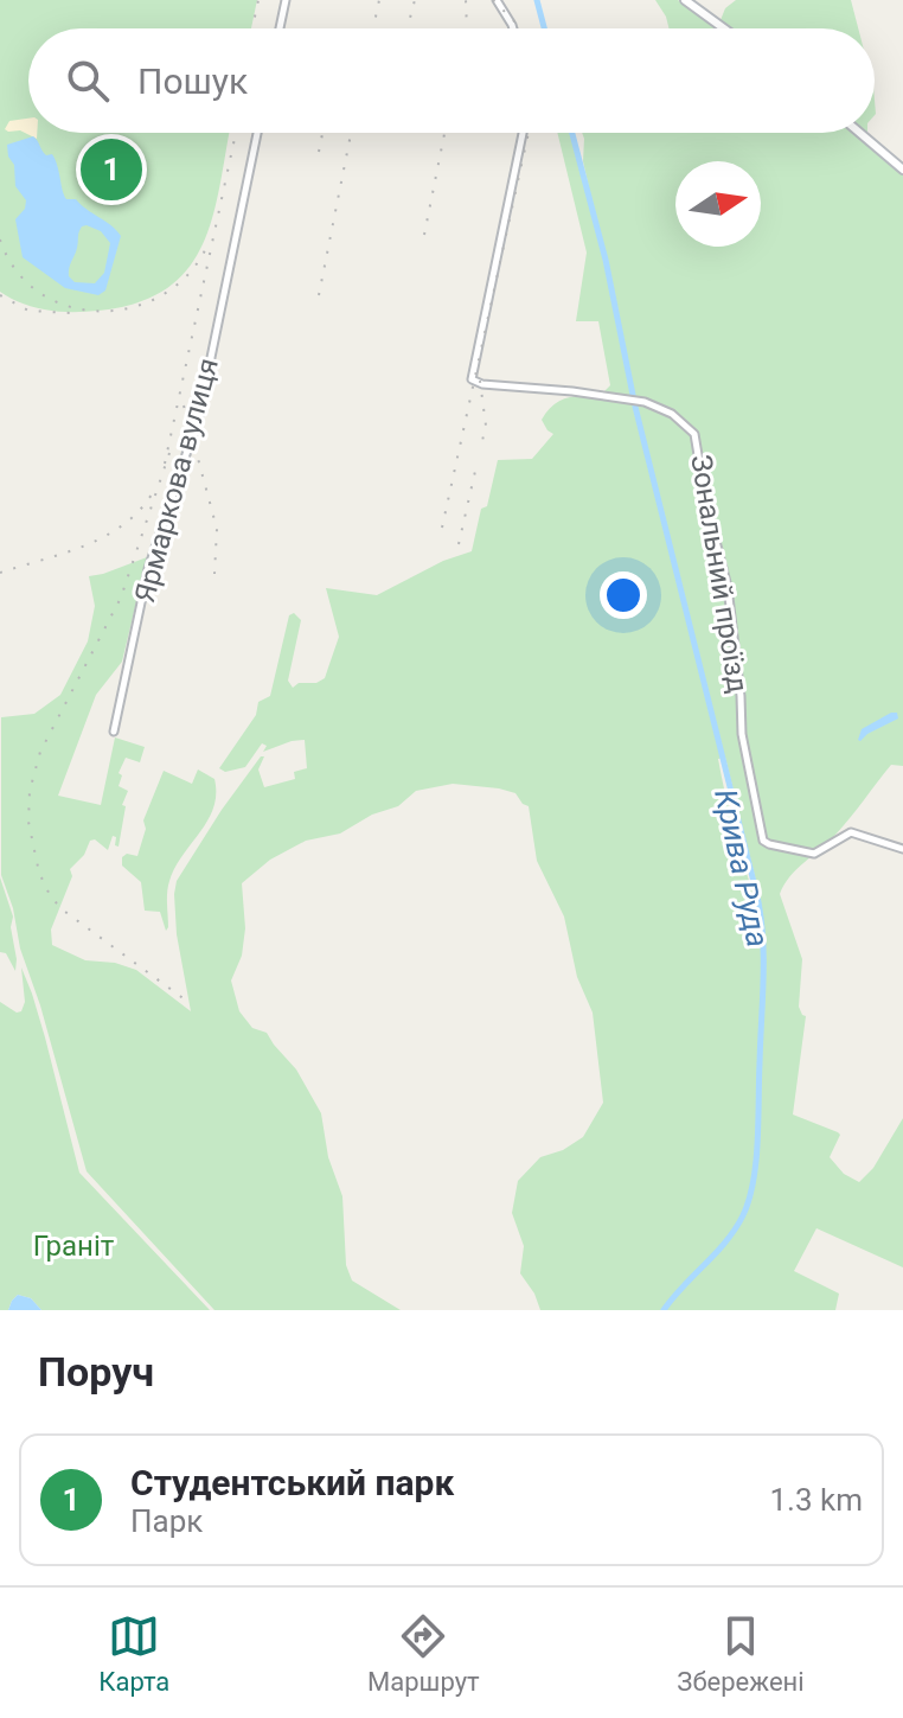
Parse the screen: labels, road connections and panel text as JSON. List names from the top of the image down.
{
  "streets": {
    "street": ["Ярмаркова вулиця", "Зональний проїзд"]
  },
  "water": ["Крива Руда"],
  "parks": ["Граніт"],
  "north": "right",
  "page": {
    "search": "Пошук",
    "pins": "1",
    "heading": "Поруч",
    "list": [
      {
        "mark": "1",
        "name": "Студентський парк",
        "note": "Парк",
        "value": "1.3 km"
      }
    ],
    "nav": ["Карта", "Маршрут", "Збережені"]
  }
}
